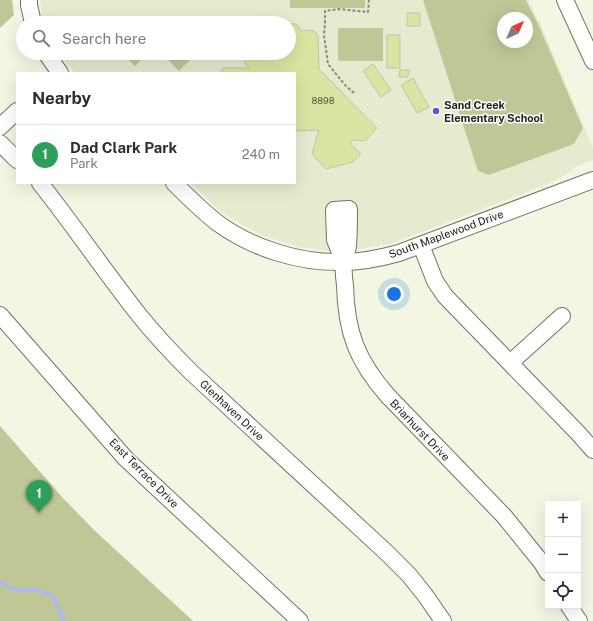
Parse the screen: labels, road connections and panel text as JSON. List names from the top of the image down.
{
  "streets": {
    "street": [
      "South Maplewood Drive",
      "Glenhaven Drive",
      "Briarhurst Drive",
      "East Terrace Drive"
    ]
  },
  "crossings": [
    ["South Maplewood Drive", "Briarhurst Drive"]
  ],
  "places": ["Sand Creek Elementary School"],
  "house_numbers": ["8898"],
  "north": "top right",
  "page": {
    "search": "Search here",
    "heading": "Nearby",
    "list": [
      {
        "mark": "1",
        "name": "Dad Clark Park",
        "note": "Park",
        "value": "240 m"
      }
    ],
    "pins": "1",
    "map_buttons": ["+", "−"]
  }
}
